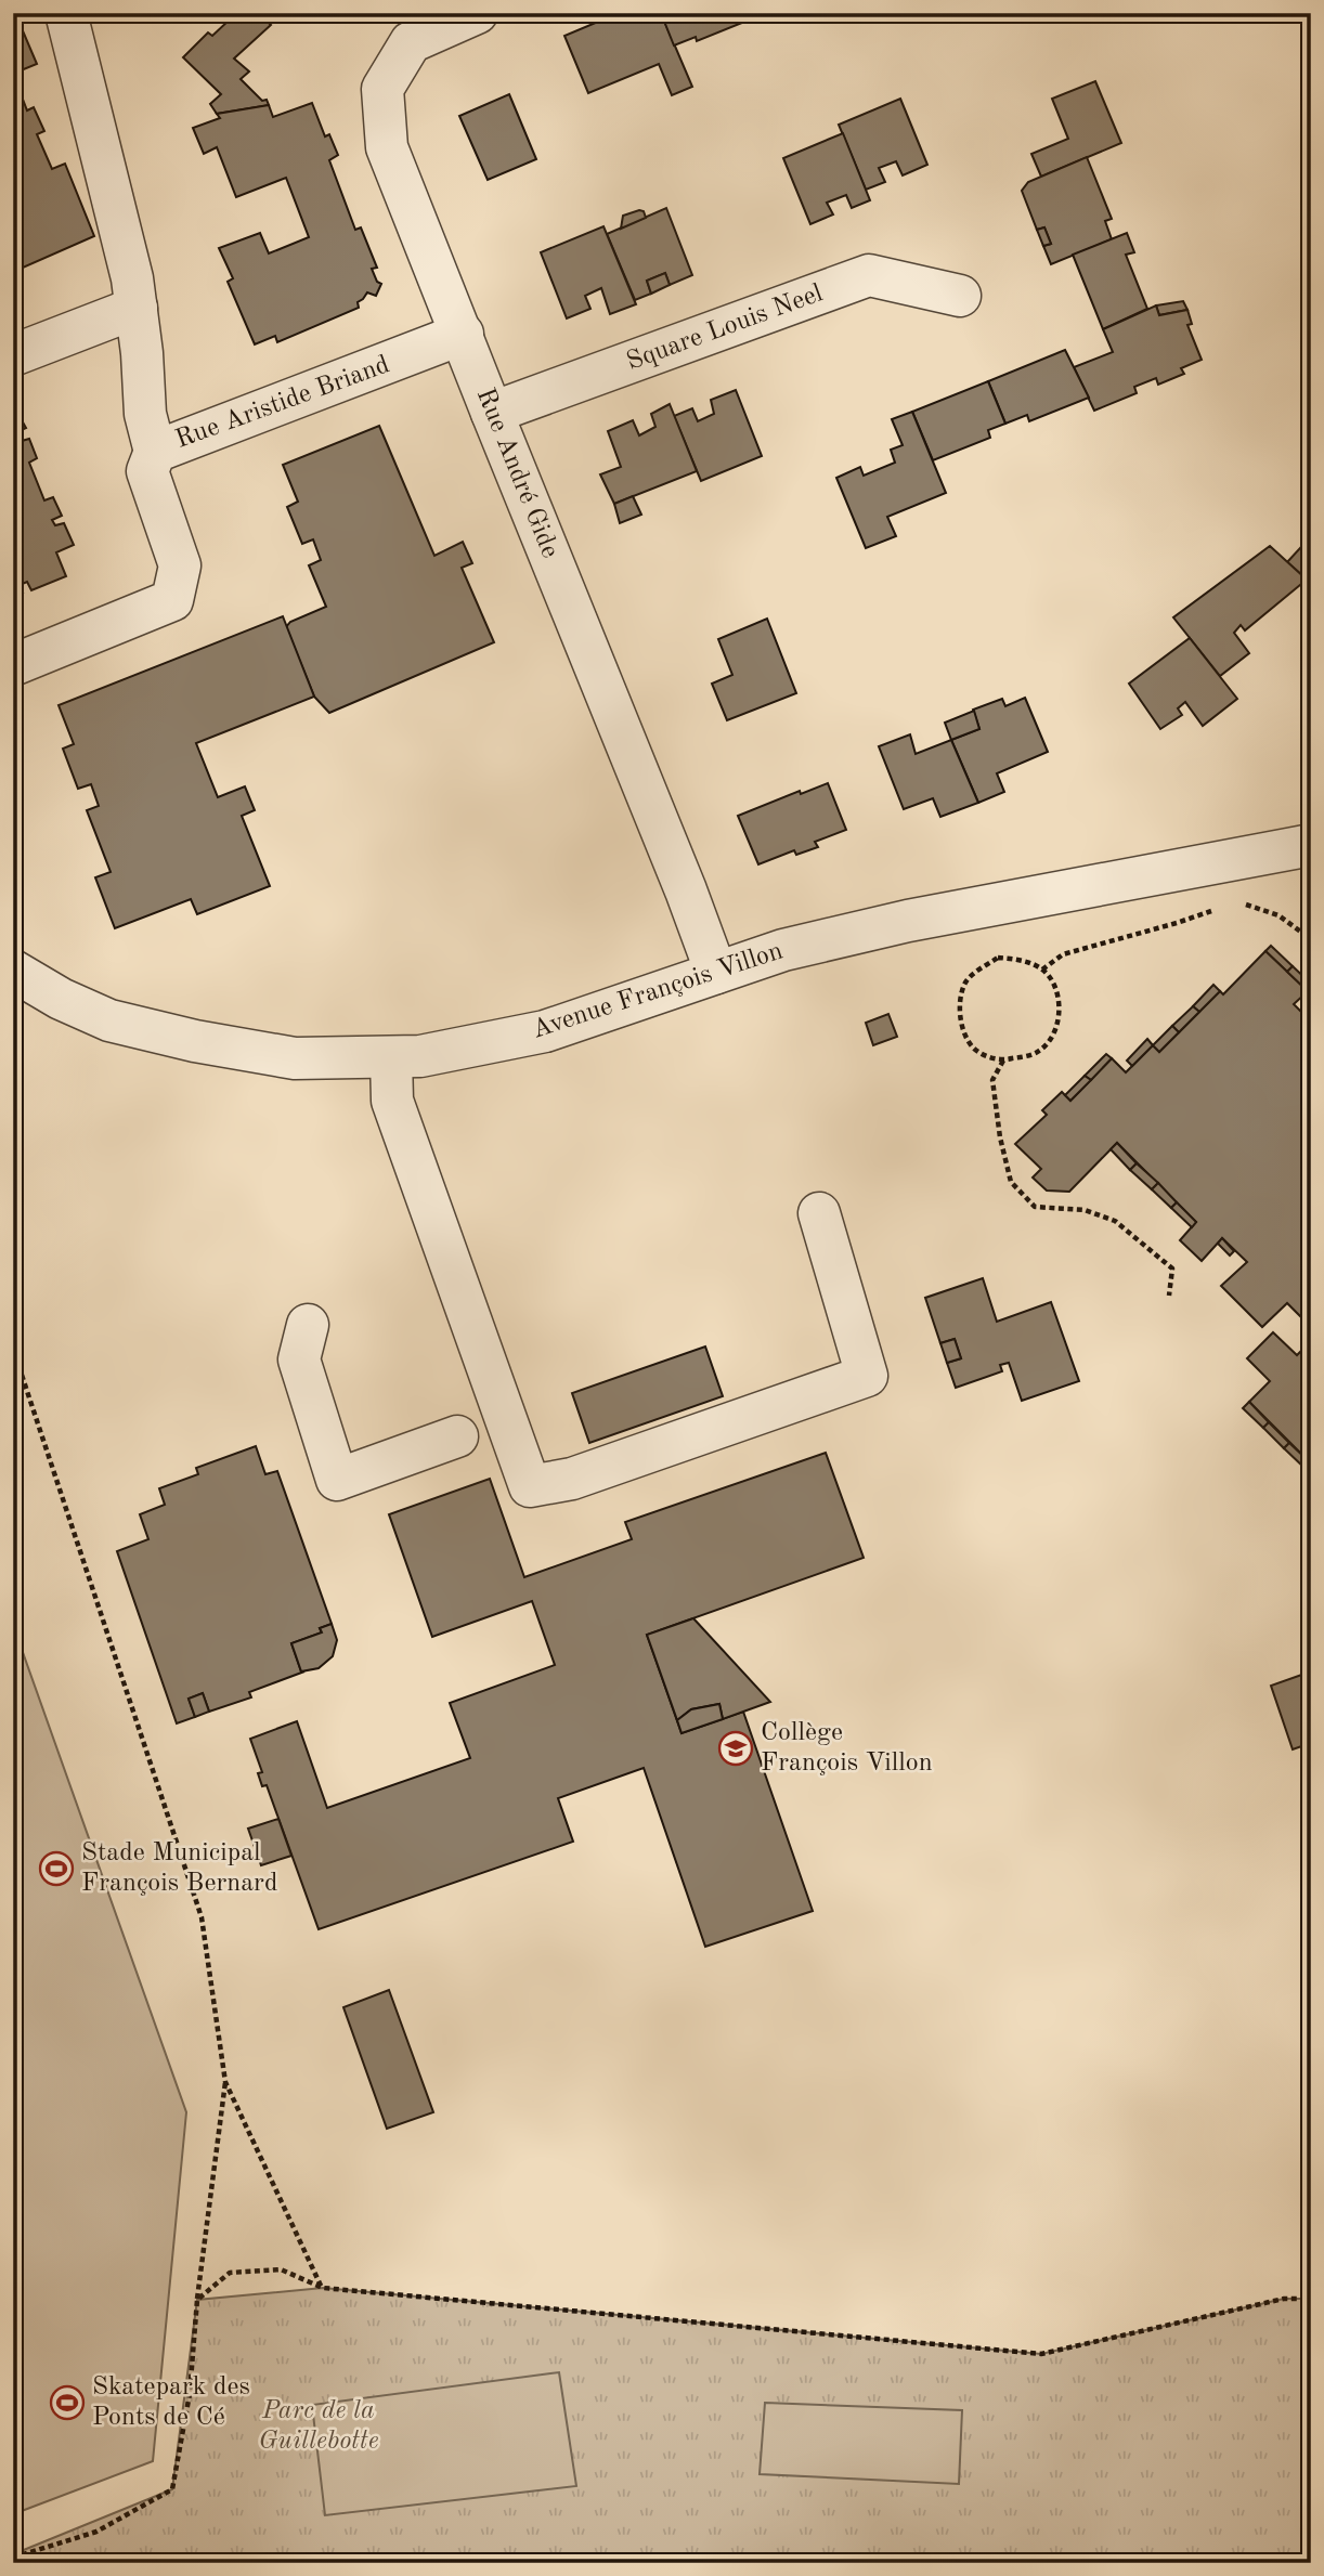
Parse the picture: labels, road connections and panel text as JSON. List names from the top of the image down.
{
  "streets": {
    "street": [
      "Square Louis Neel",
      "Rue Aristide Briand",
      "Rue André Gide",
      "Avenue François Villon"
    ]
  },
  "crossings": [
    ["Square Louis Neel", "Rue André Gide"],
    ["Rue Aristide Briand", "Rue André Gide"],
    ["Rue André Gide", "Avenue François Villon"]
  ],
  "parks": ["Parc de la Guillebotte"],
  "places": {
    "school or university": ["Collège François Villon"],
    "sports": ["Stade Municipal François Bernard", "Skatepark des Ponts de Cé"]
  }
}
